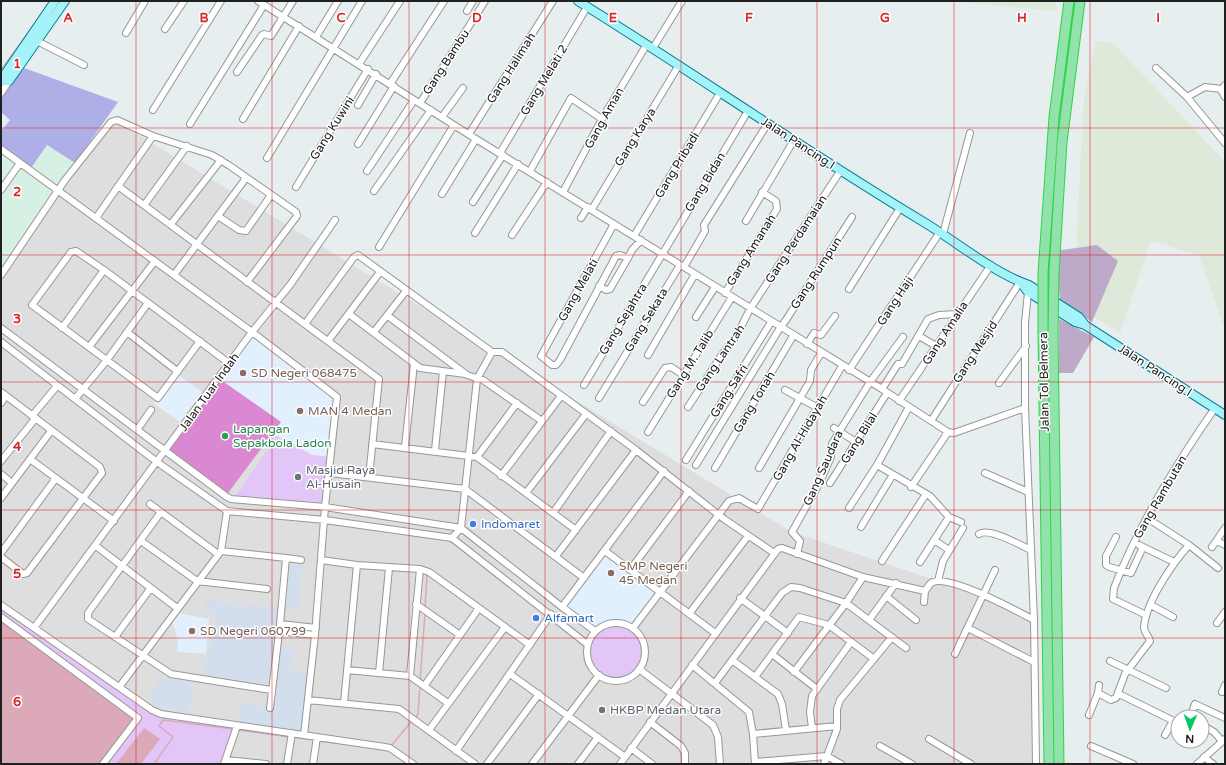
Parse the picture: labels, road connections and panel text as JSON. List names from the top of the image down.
{
  "streets": {
    "highway": ["Jalan Tol Belmera"],
    "main road": ["Jalan Pancing I"],
    "street": [
      "Gang Bambu",
      "Gang Halimah",
      "Gang Melati 2",
      "Gang Aman",
      "Gang Kuwini",
      "Gang Karya",
      "Gang Pribadi",
      "Gang Bidan",
      "Gang Perdamaian",
      "Gang Amanah",
      "Gang Rumpun",
      "Gang Melati",
      "Gang Haji",
      "Gang Sejahtra",
      "Gang Sekata",
      "Gang Amalia",
      "Gang Mesjid",
      "Gang Lantrah",
      "Gang M. Talib",
      "Gang Safri",
      "Jalan Tuar Indah",
      "Gang Tonah",
      "Gang Al-Hidayah",
      "Gang Bilal",
      "Gang Saudara",
      "Gang Rambutan"
    ]
  },
  "crossings": [
    ["Gang Melati 2", "Jalan Pancing I"],
    ["Gang Aman", "Jalan Pancing I"],
    ["Gang Karya", "Jalan Pancing I"],
    ["Jalan Pancing I", "Gang Pribadi"],
    ["Jalan Pancing I", "Gang Bidan"],
    ["Jalan Pancing I", "Gang Perdamaian"],
    ["Jalan Pancing I", "Gang Haji"],
    ["Jalan Pancing I", "Gang Sekata"],
    ["Jalan Pancing I", "Gang Amalia"],
    ["Jalan Pancing I", "Gang Mesjid"],
    ["Jalan Pancing I", "Gang Rambutan"],
    ["Gang Bidan", "Gang Sejahtra"],
    ["Gang Perdamaian", "Gang Lantrah"]
  ],
  "places": [
    "SD Negeri 068475",
    "MAN 4 Medan",
    "Lapangan Sepakbola Ladon",
    "Masjid Raya Al-Husain",
    "Indomaret",
    "SMP Negeri 45 Medan",
    "Alfamart",
    "SD Negeri 060799",
    "HKBP Medan Utara"
  ],
  "north": "bottom",
  "grid": {
    "columns": [
      "A",
      "B",
      "C",
      "D",
      "E",
      "F",
      "G",
      "H",
      "I"
    ],
    "rows": [
      "1",
      "2",
      "3",
      "4",
      "5",
      "6"
    ]
  }
}
